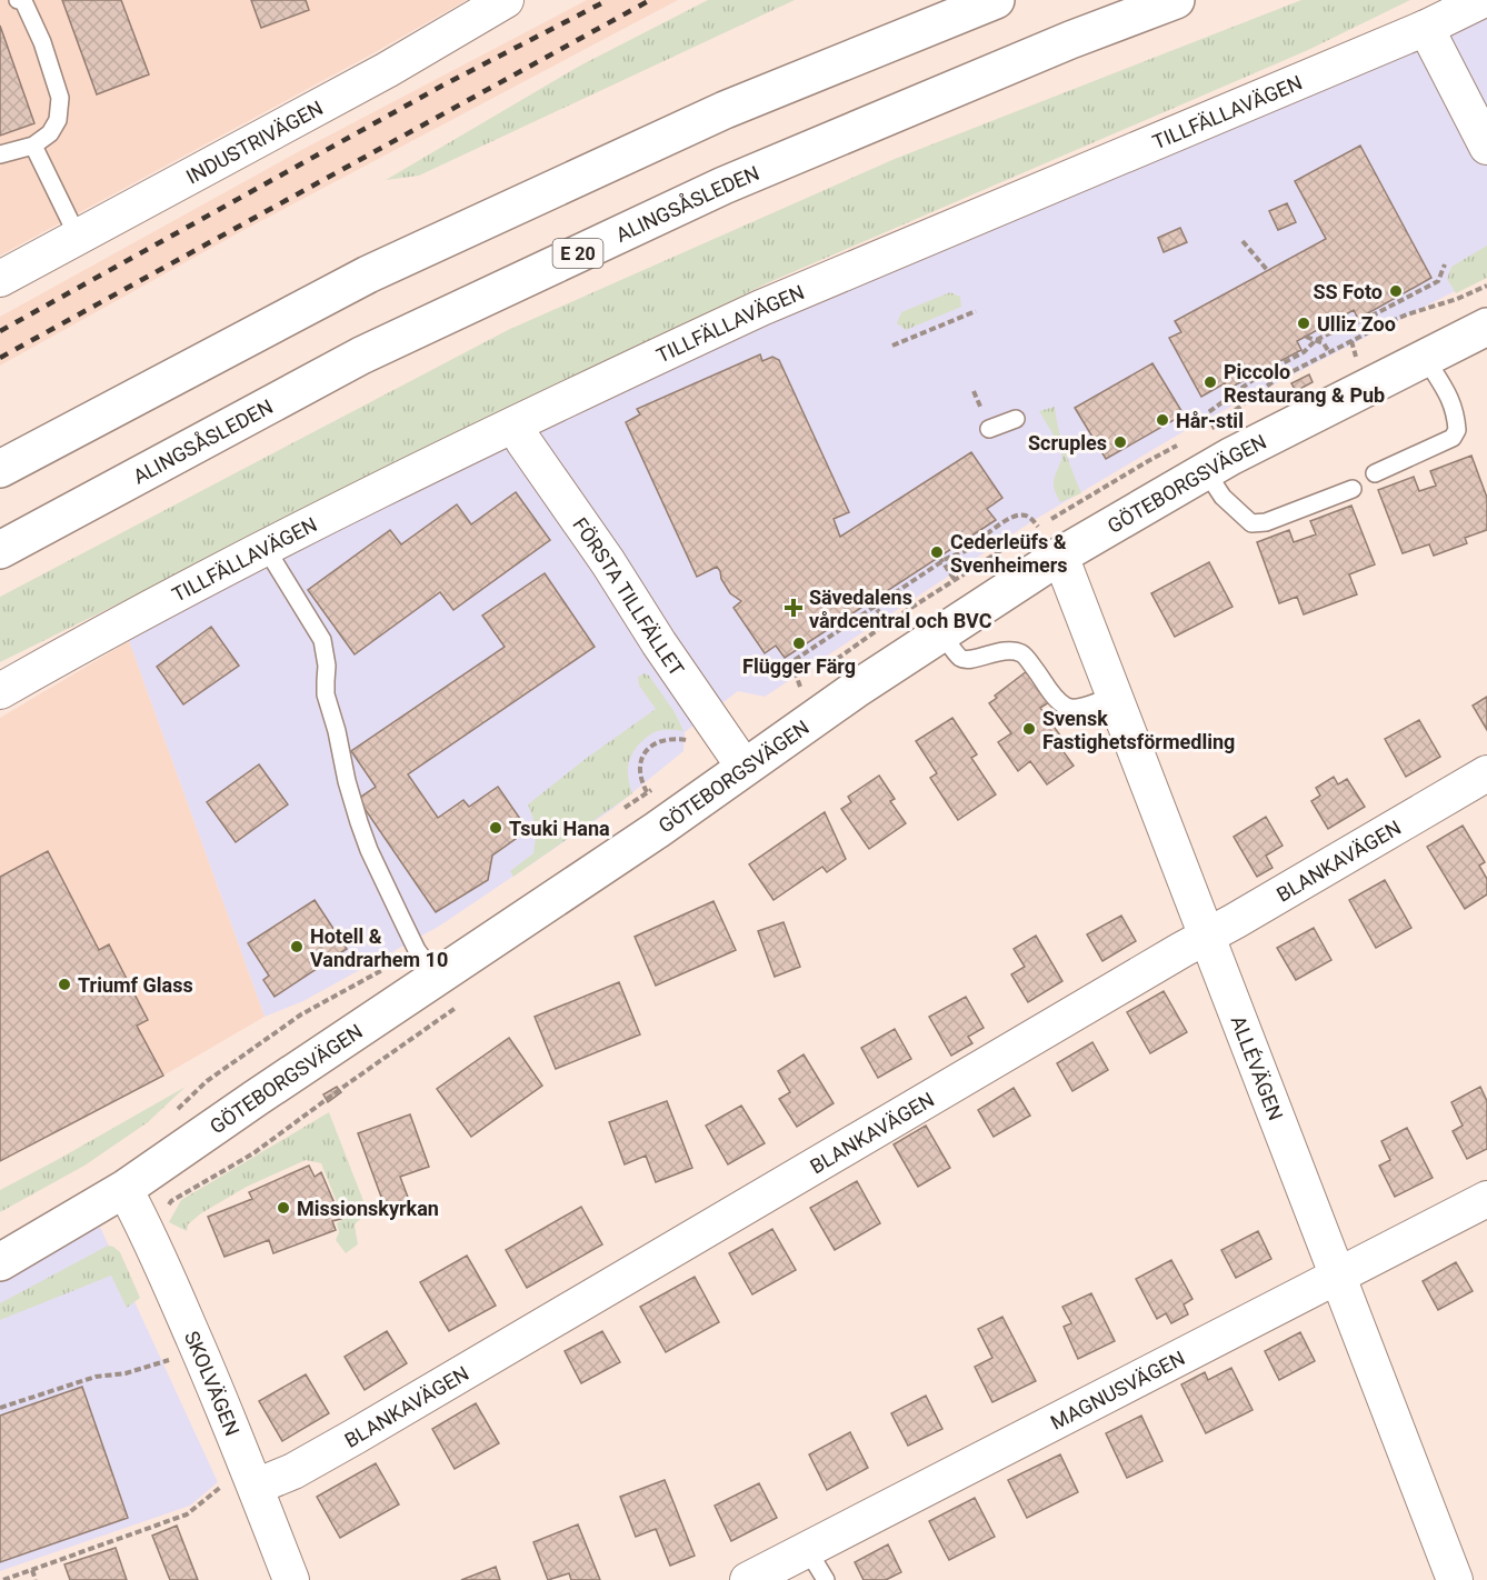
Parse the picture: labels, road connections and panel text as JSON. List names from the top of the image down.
{
  "streets": {
    "main road": ["ALINGSÅSLEDEN", "E 20", "GÖTEBORGSVÄGEN"],
    "street": [
      "TILLFÄLLAVÄGEN",
      "INDUSTRIVÄGEN",
      "FÖRSTA TILLFÄLLET",
      "BLANKAVÄGEN",
      "ALLÉVÄGEN",
      "SKOLVÄGEN",
      "MAGNUSVÄGEN"
    ]
  },
  "crossings": [
    ["TILLFÄLLAVÄGEN", "FÖRSTA TILLFÄLLET"],
    ["GÖTEBORGSVÄGEN", "FÖRSTA TILLFÄLLET"],
    ["GÖTEBORGSVÄGEN", "ALLÉVÄGEN"],
    ["GÖTEBORGSVÄGEN", "SKOLVÄGEN"],
    ["BLANKAVÄGEN", "ALLÉVÄGEN"],
    ["BLANKAVÄGEN", "SKOLVÄGEN"],
    ["ALLÉVÄGEN", "MAGNUSVÄGEN"]
  ],
  "places": {
    "other": [
      "SS Foto",
      "Ulliz Zoo",
      "Piccolo Restaurang & Pub",
      "Hår-stil",
      "Scruples",
      "Cederleüfs & Svenheimers",
      "Flügger Färg",
      "Svensk Fastighetsförmedling",
      "Tsuki Hana",
      "Hotell & Vandrarhem 10",
      "Triumf Glass",
      "Missionskyrkan"
    ],
    "health": ["Sävedalens vårdcentral och BVC"]
  }
}
